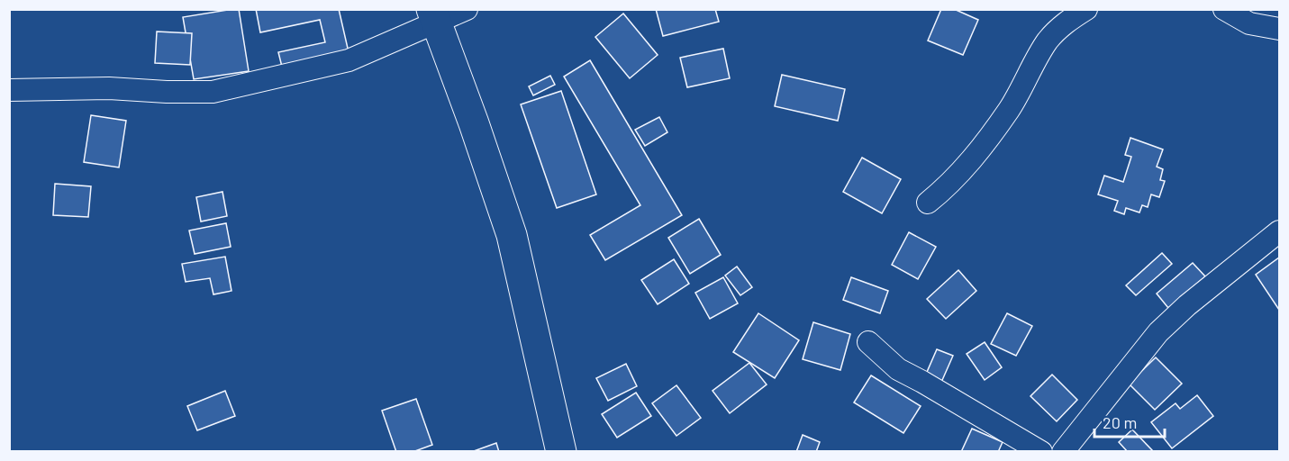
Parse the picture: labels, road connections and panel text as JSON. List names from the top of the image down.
{
  "scale_bar": "20 m"
}
